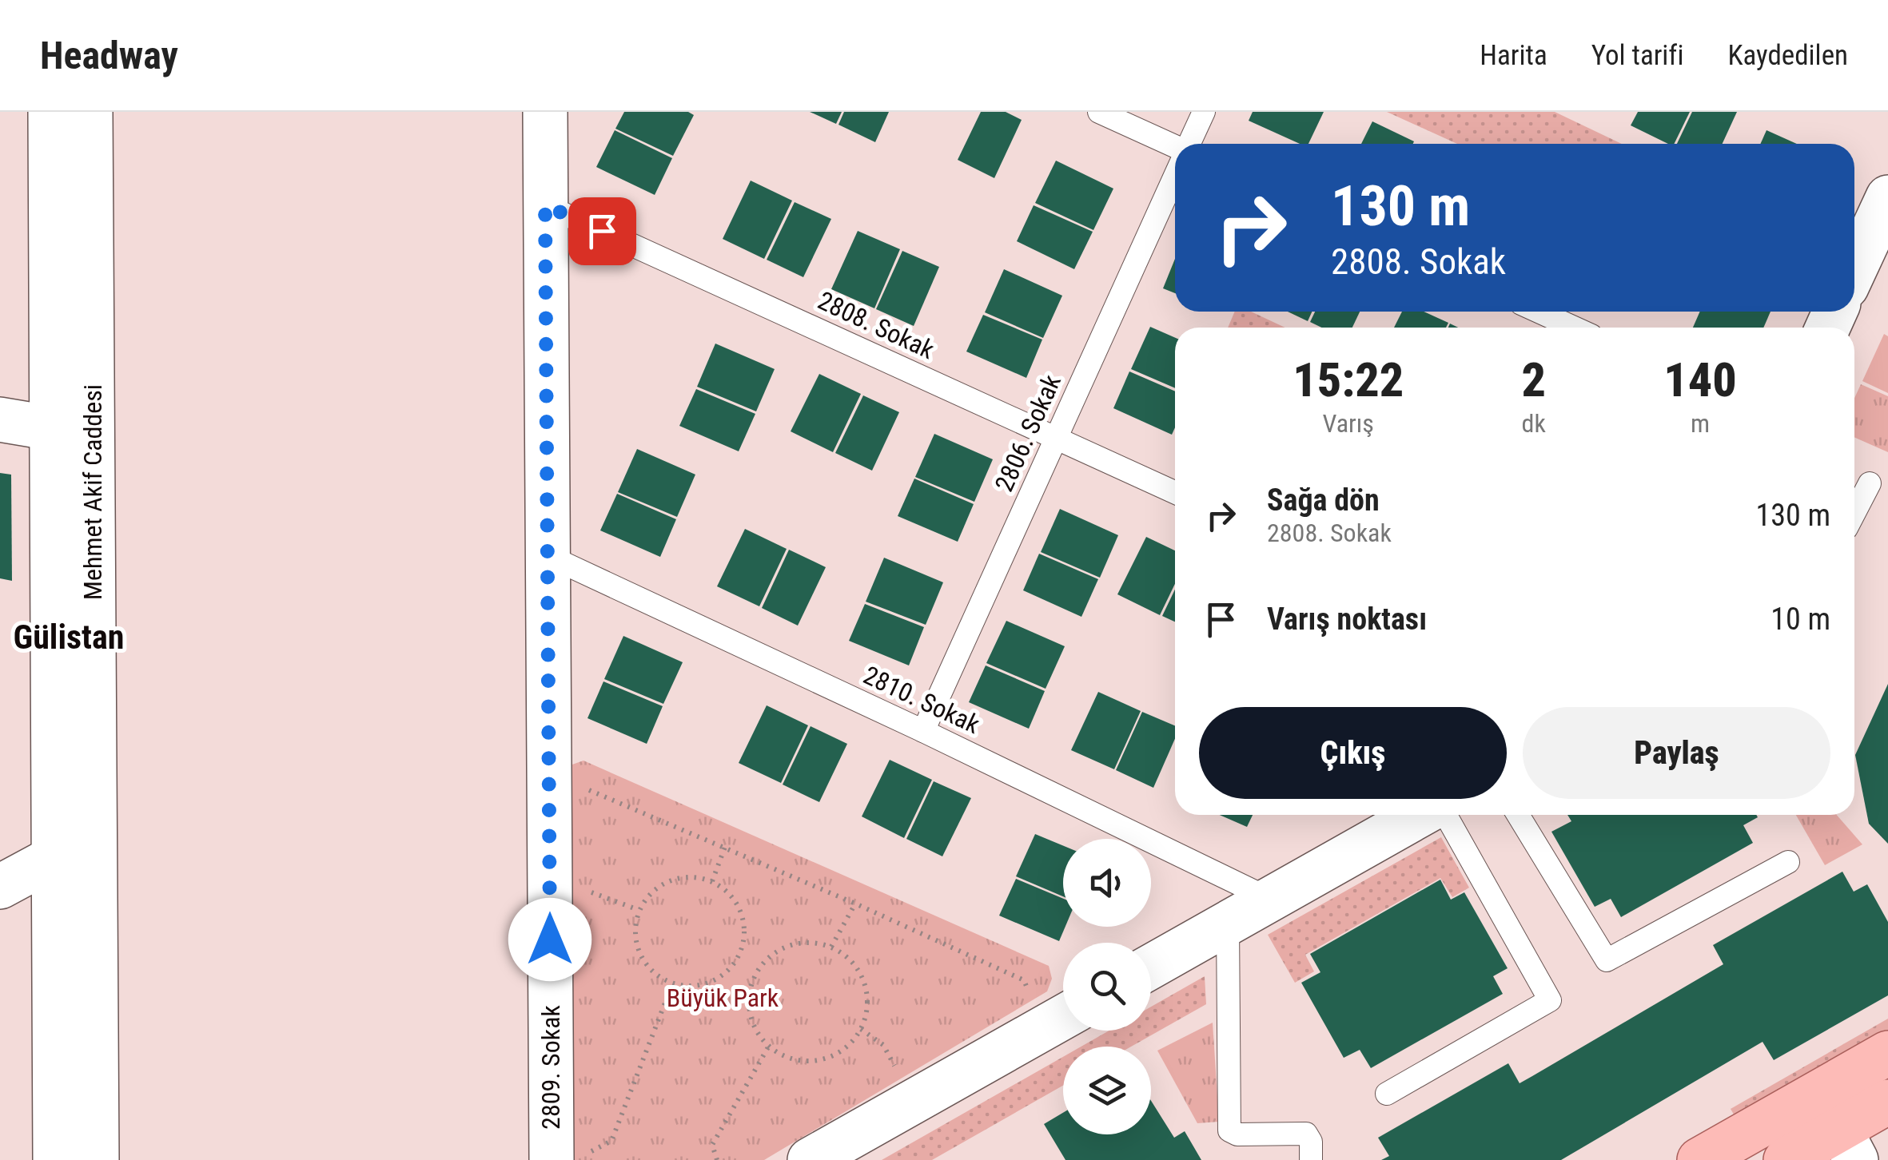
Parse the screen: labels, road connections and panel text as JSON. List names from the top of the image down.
{
  "streets": {
    "street": ["Mehmet Akif Caddesi", "2809. Sokak"],
    "lane": ["2808. Sokak", "2806. Sokak", "2810. Sokak"]
  },
  "crossings": [
    ["2808. Sokak", "2806. Sokak"],
    ["2808. Sokak", "2809. Sokak"],
    ["2806. Sokak", "2810. Sokak"],
    ["2810. Sokak", "2809. Sokak"]
  ],
  "districts": ["Gülistan"],
  "parks": ["Büyük Park"],
  "page": {
    "header": "Headway",
    "nav": ["Harita", "Yol tarifi", "Kaydedilen"],
    "turn": ["130 m", "2808. Sokak"],
    "eta": [
      "15:22",
      "Varış",
      "2",
      "dk",
      "140",
      "m"
    ],
    "list": [
      {
        "name": "Sağa dön",
        "note": "2808. Sokak",
        "value": "130 m"
      },
      {
        "name": "Varış noktası",
        "value": "10 m"
      }
    ],
    "buttons": ["Çıkış", "Paylaş"]
  }
}
